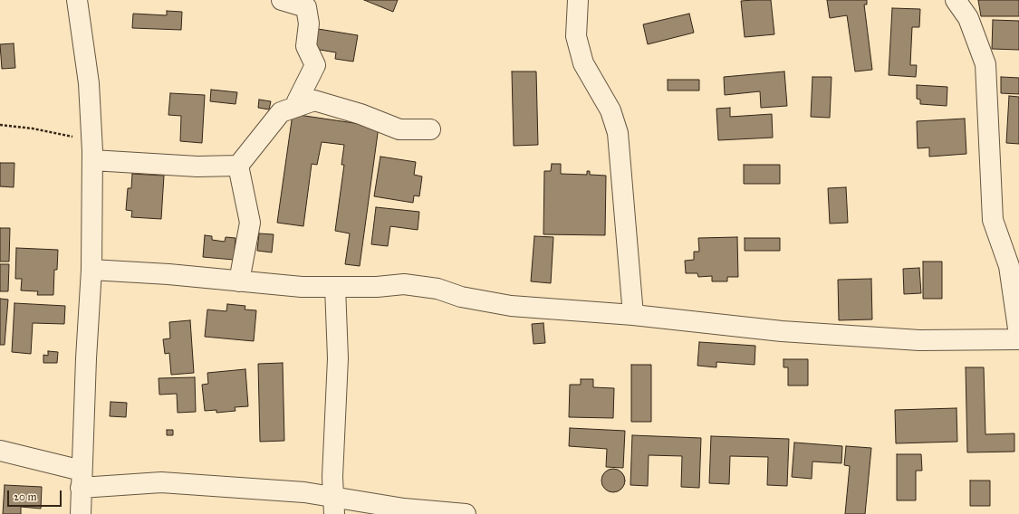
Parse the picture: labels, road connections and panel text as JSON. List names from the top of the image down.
{
  "scale_bar": "20 m"
}
